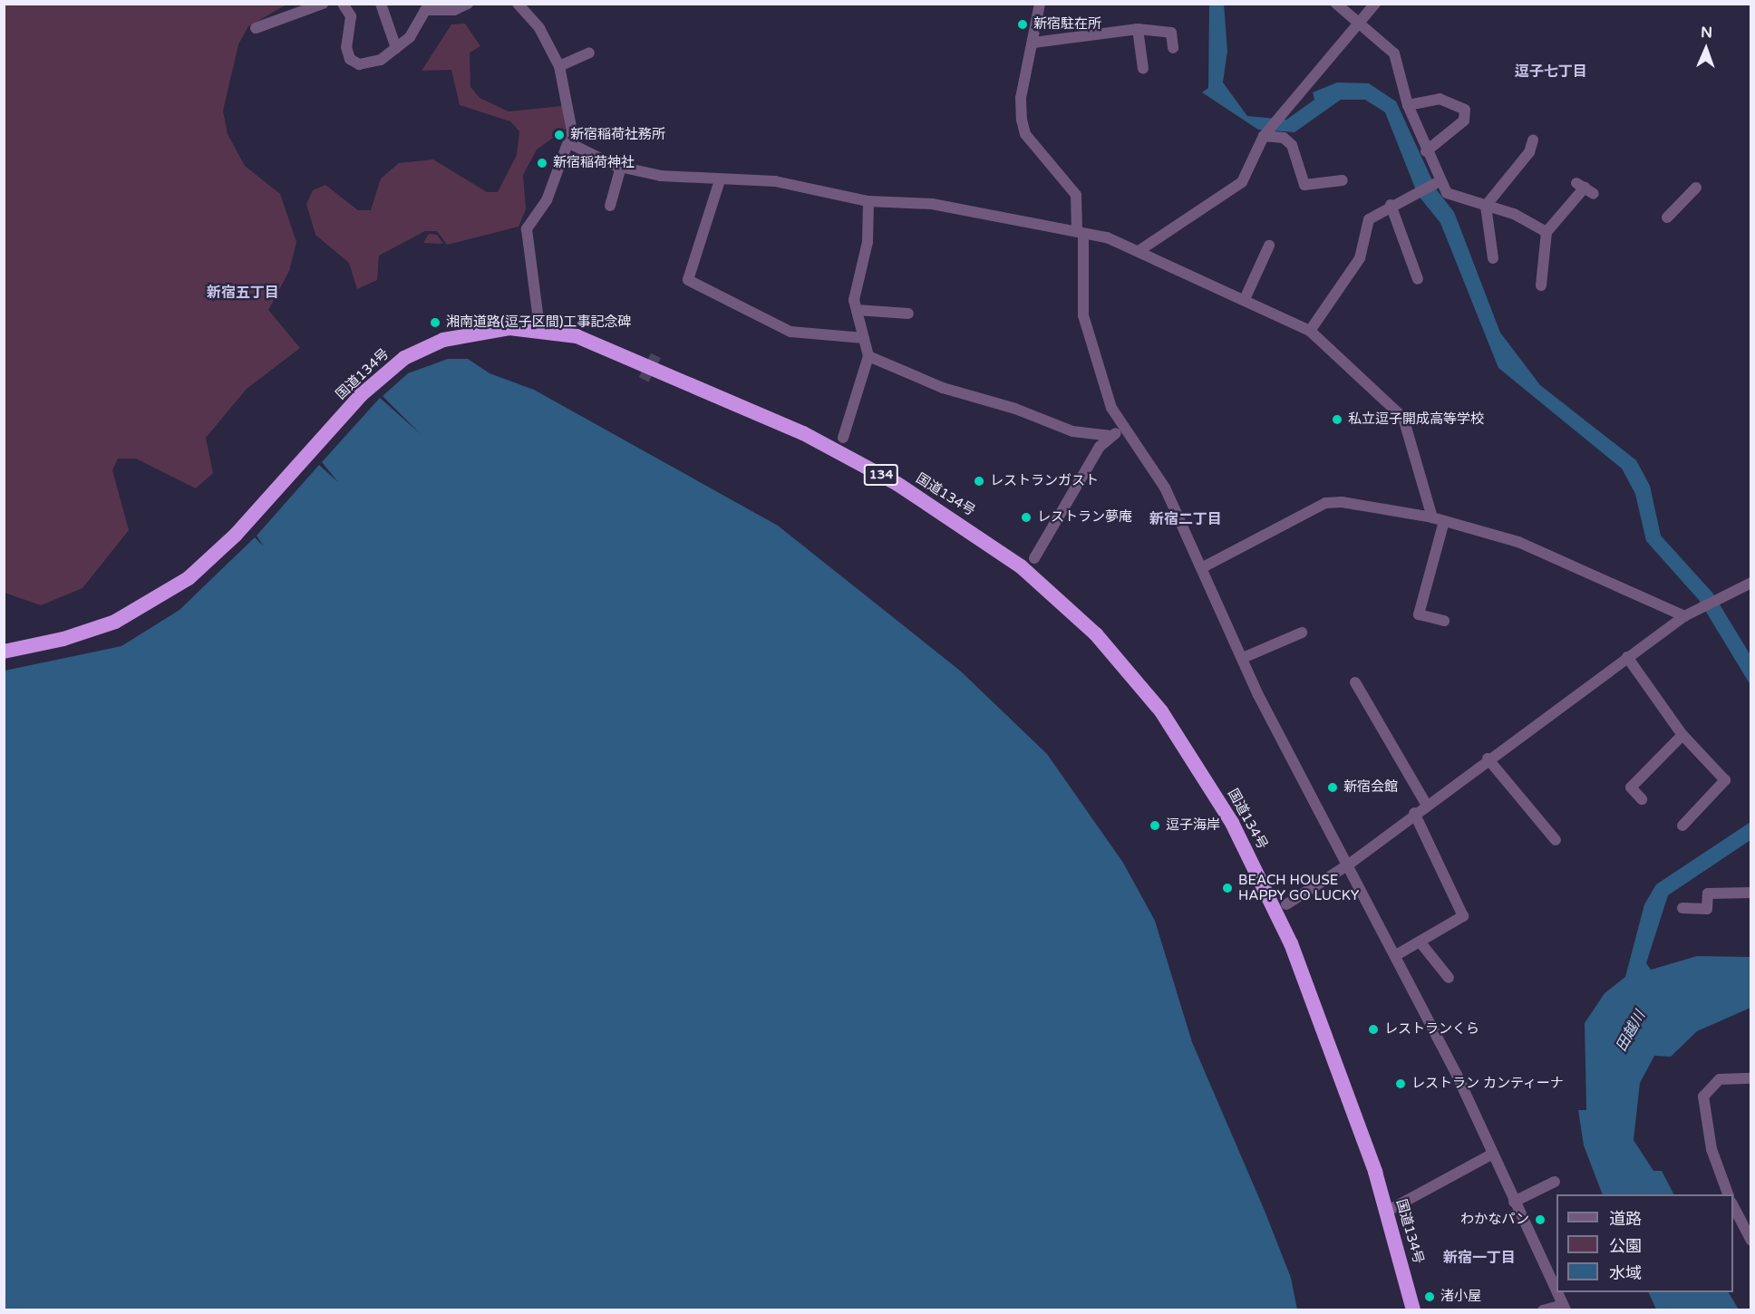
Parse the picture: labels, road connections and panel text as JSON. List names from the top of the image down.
{
  "streets": {
    "highway": ["国道134号", "134"]
  },
  "districts": [
    "逗子七丁目",
    "新宿五丁目",
    "新宿二丁目",
    "新宿一丁目"
  ],
  "water": ["田越川"],
  "places": [
    "新宿駐在所",
    "新宿稲荷社務所",
    "新宿稲荷神社",
    "湘南道路(逗子区間)工事記念碑",
    "私立逗子開成高等学校",
    "レストランガスト",
    "レストラン夢庵",
    "新宿会館",
    "逗子海岸",
    "BEACH HOUSE HAPPY GO LUCKY",
    "レストランくら",
    "レストラン カンティーナ",
    "わかなパン",
    "渚小屋"
  ],
  "legend": ["道路", "公園", "水域"],
  "north": "top"
}
